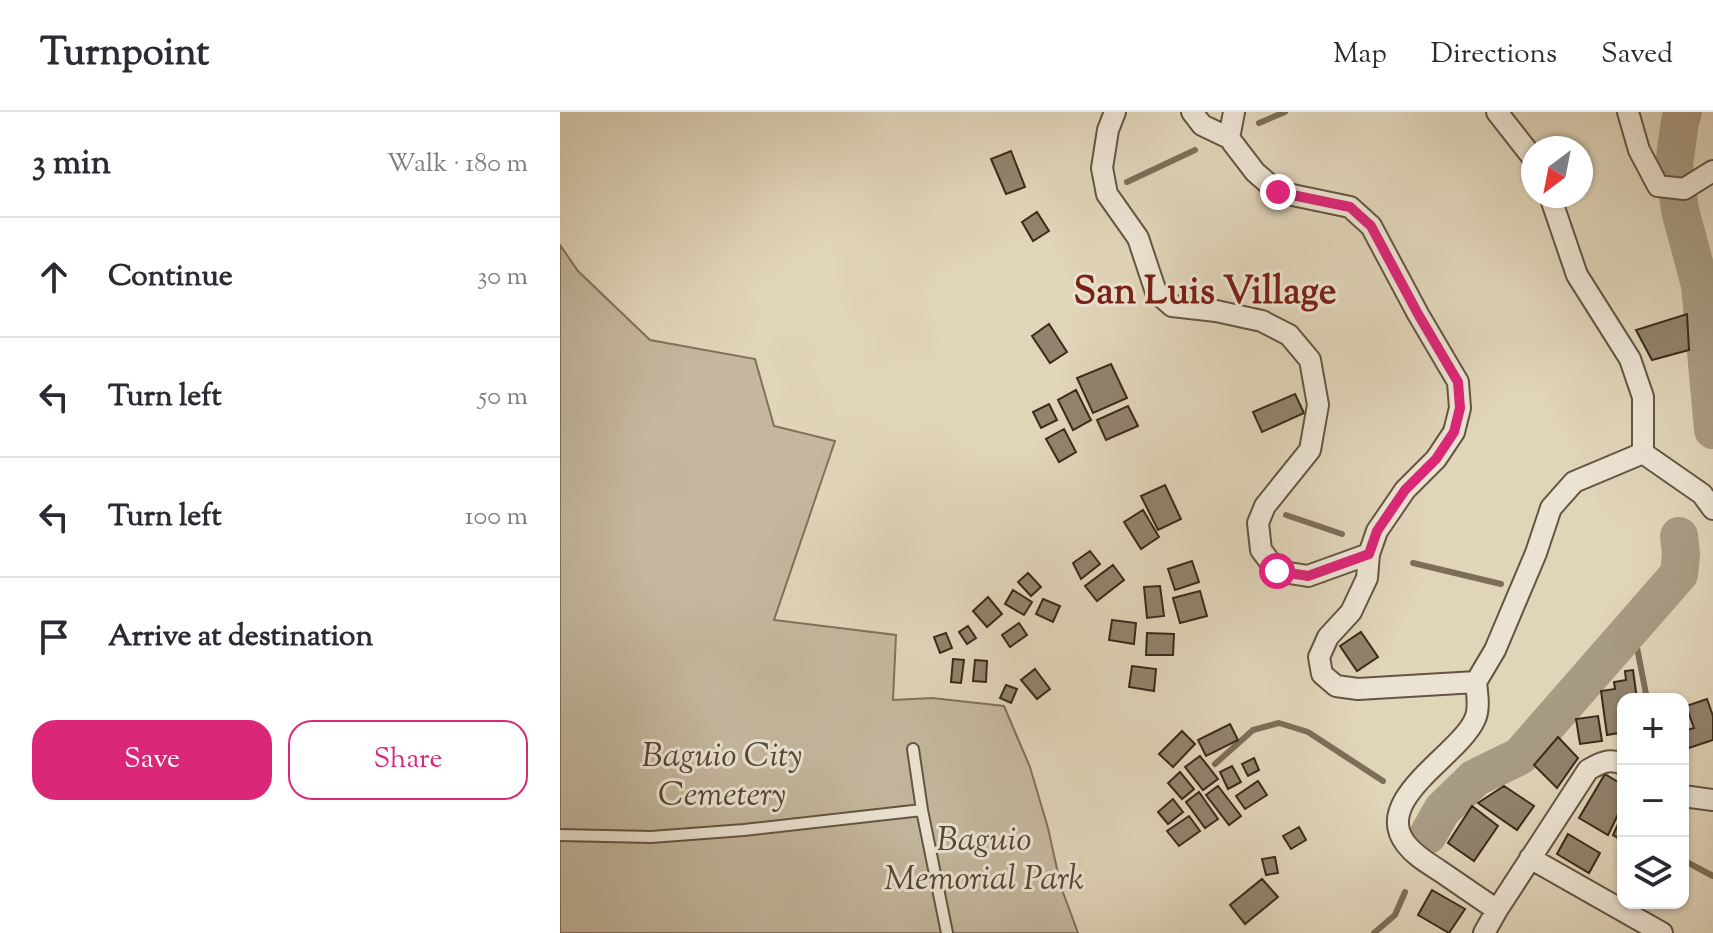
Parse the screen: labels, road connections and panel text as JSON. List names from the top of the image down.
{
  "districts": ["San Luis Village"],
  "parks": ["Baguio City Cemetery", "Baguio Memorial Park"],
  "north": "bottom left",
  "page": {
    "header": "Turnpoint",
    "nav": ["Map", "Directions", "Saved"],
    "heading": ["3 min", "Walk · 180 m"],
    "list": [
      ["Continue", "30 m"],
      ["Turn left", "50 m"],
      ["Turn left", "100 m"],
      "Arrive at destination"
    ],
    "map_buttons": ["+", "−"],
    "buttons": ["Save", "Share"]
  }
}
